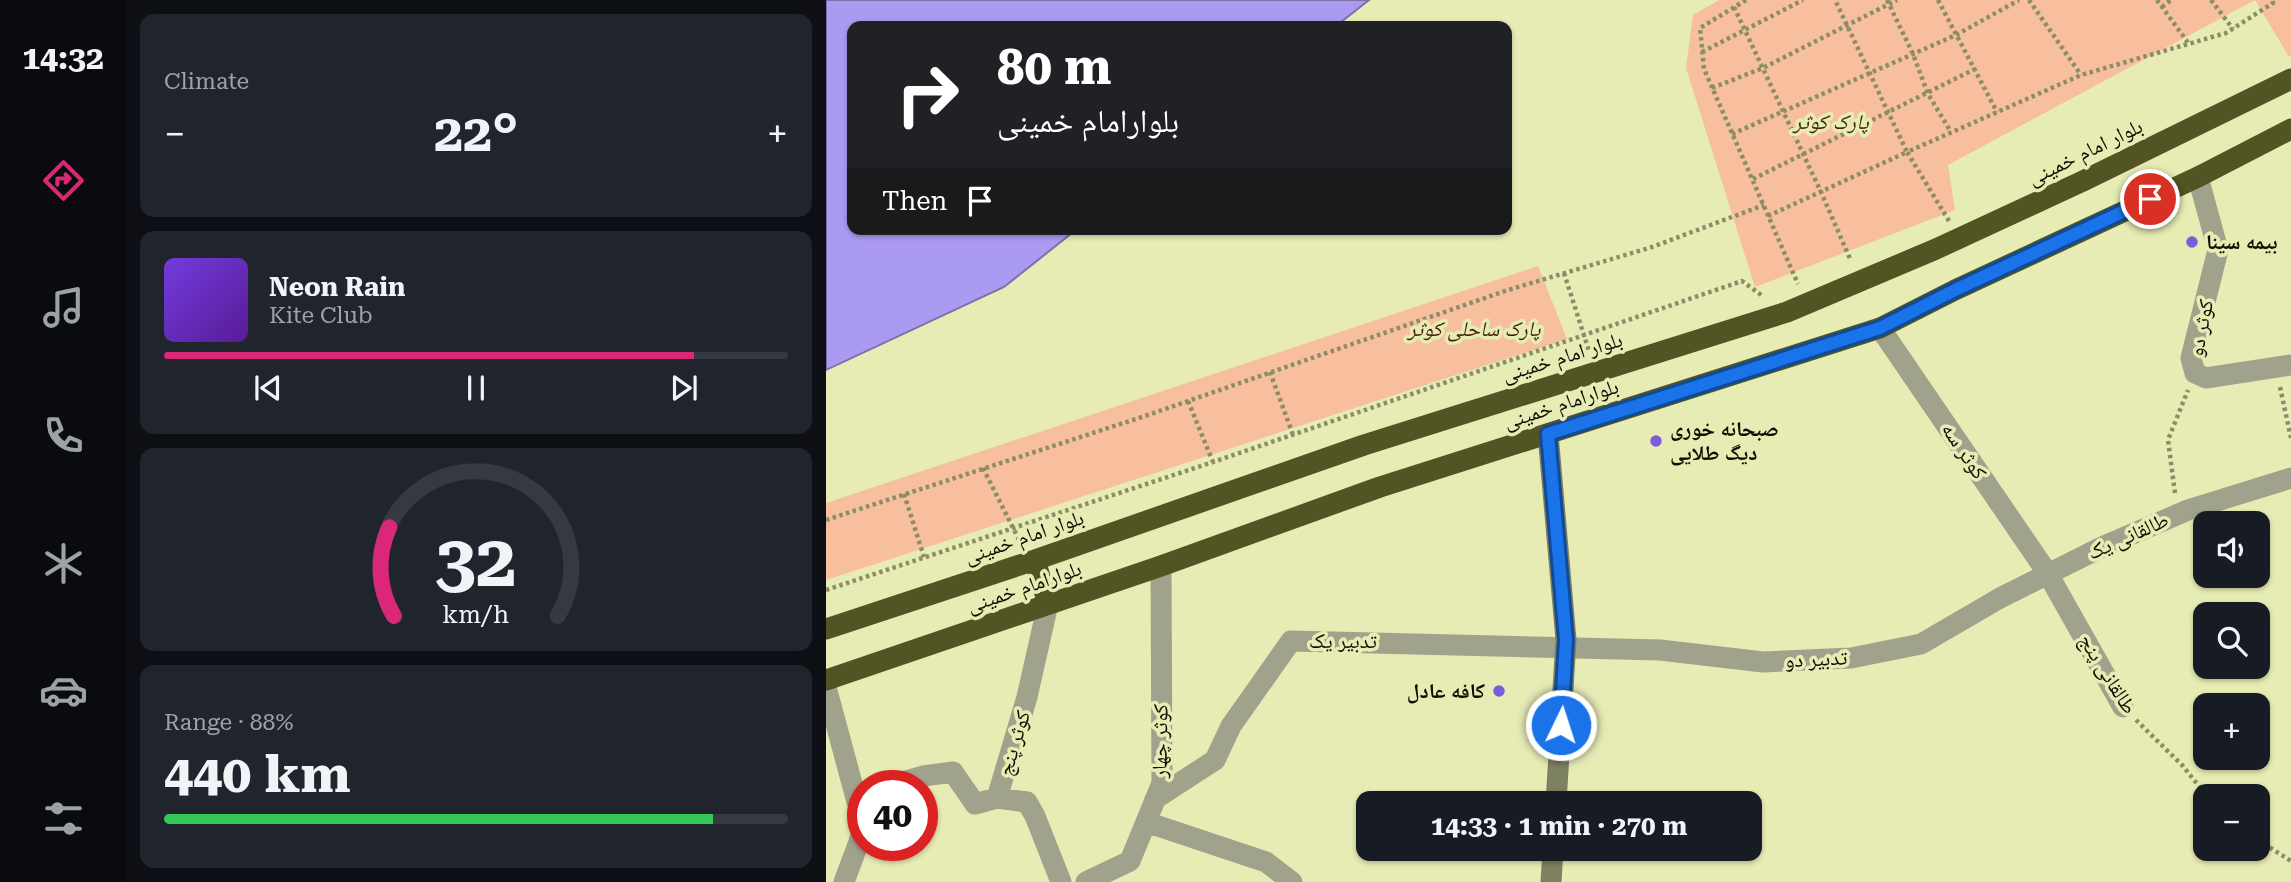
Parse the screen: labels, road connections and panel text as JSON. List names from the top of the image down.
{
  "streets": {
    "highway": ["بلوار امام خمینی", "بلوارامام خمینی"],
    "street": [
      "کوثر دو",
      "کوثر سه",
      "طالقانی یک",
      "تدبیر یک",
      "تدبیر دو",
      "طالقانی پنج",
      "کوثر چهار",
      "کوثر پنج"
    ]
  },
  "crossings": [
    ["کوثر دو", "بلوارامام خمینی"],
    ["بلوارامام خمینی", "کوثر سه"],
    ["بلوارامام خمینی", "کوثر چهار"],
    ["بلوارامام خمینی", "کوثر پنج"],
    ["کوثر سه", "طالقانی یک"],
    ["کوثر سه", "تدبیر دو"],
    ["کوثر سه", "طالقانی پنج"],
    ["طالقانی یک", "تدبیر دو"],
    ["طالقانی یک", "طالقانی پنج"],
    ["تدبیر یک", "تدبیر دو"],
    ["تدبیر یک", "کوثر چهار"],
    ["تدبیر دو", "طالقانی پنج"]
  ],
  "parks": ["پارک کوثر", "پارک ساحلی کوثر"],
  "places": ["بیمه سینا", "صبحانه خوری دیگ طلایی", "کافه عادل"],
  "page": {
    "tabs": "14:32",
    "tile": [
      "Climate",
      ["Range · 88%", "440 km"]
    ],
    "turn": ["80 m", "بلوارامام خمینی"],
    "heat": ["−", "22°", "+"],
    "then": "Then",
    "song": ["Neon Rain", "Kite Club"],
    "map_buttons": ["+", "−"],
    "limit": "40",
    "trip": "14:33 · 1 min · 270 m",
    "gauge": ["32", "km/h"]
  }
}
